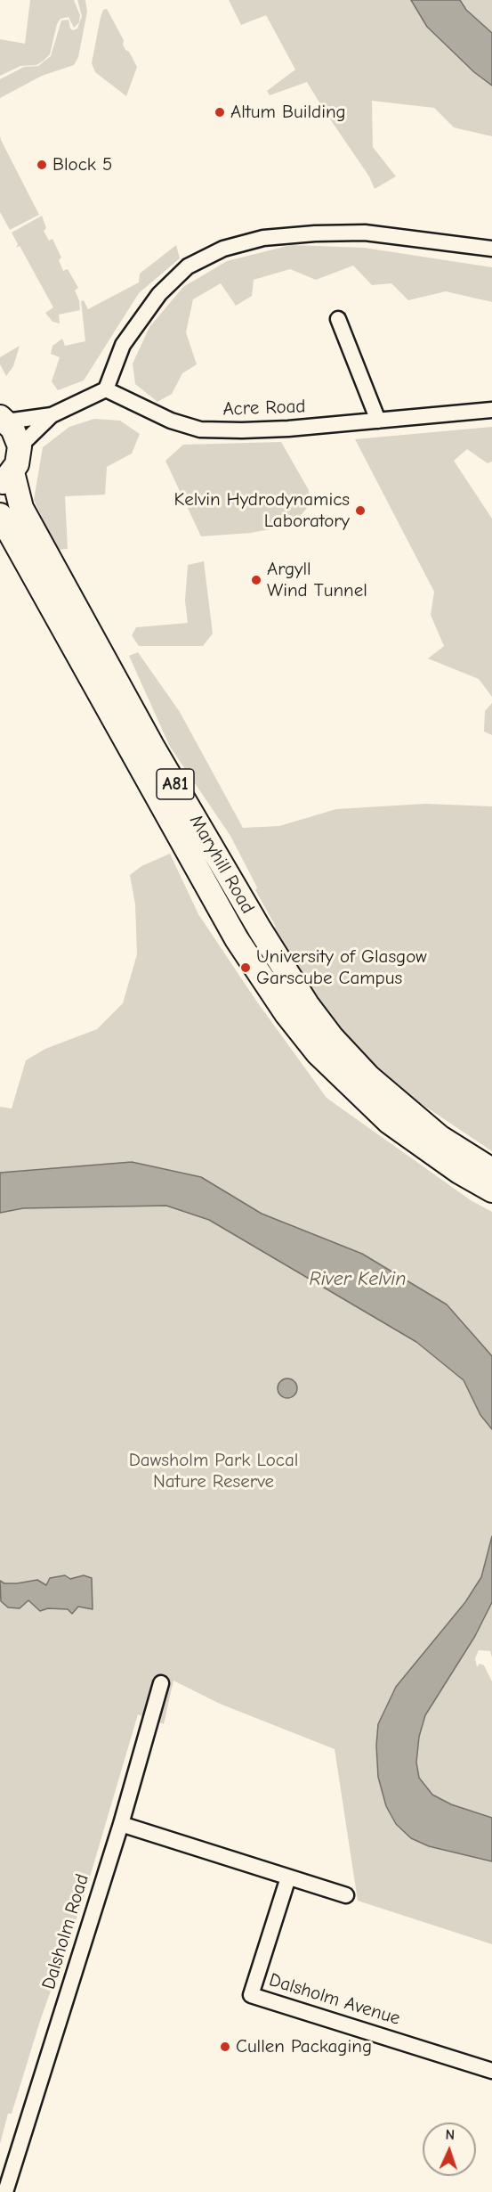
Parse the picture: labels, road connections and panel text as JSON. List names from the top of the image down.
{
  "streets": {
    "main road": ["A81", "Maryhill Road"],
    "street": ["Acre Road", "Dalsholm Road", "Dalsholm Avenue"]
  },
  "crossings": [
    ["A81", "Maryhill Road"]
  ],
  "water": ["River Kelvin"],
  "parks": ["Dawsholm Park Local Nature Reserve"],
  "places": [
    "Altum Building",
    "Block 5",
    "Kelvin Hydrodynamics Laboratory",
    "Argyll Wind Tunnel",
    "University of Glasgow Garscube Campus",
    "Cullen Packaging"
  ],
  "north": "top"
}
